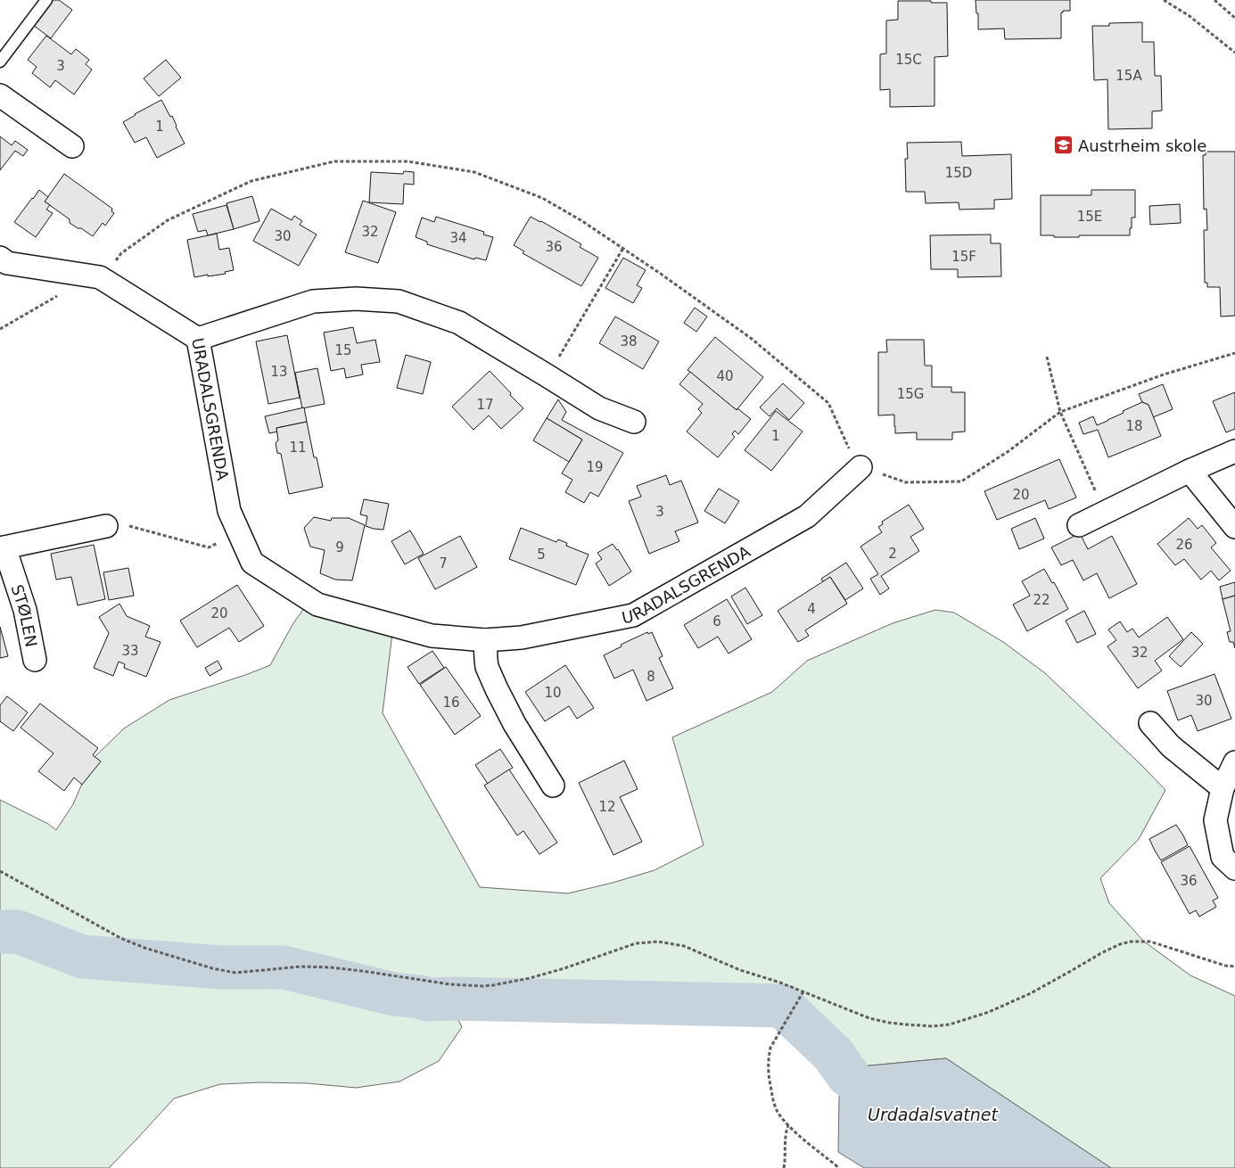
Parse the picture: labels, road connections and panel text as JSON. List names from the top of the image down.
{
  "streets": {
    "street": ["URADALSGRENDA", "STØLEN"]
  },
  "water": ["Urdadalsvatnet"],
  "places": {
    "school or university": ["Austrheim skole"]
  },
  "house_numbers": [
    "15C",
    "3",
    "15A",
    "1",
    "15D",
    "15E",
    "32",
    "30",
    "34",
    "36",
    "15F",
    "38",
    "15",
    "13",
    "40",
    "15G",
    "17",
    "18",
    "1",
    "11",
    "19",
    "20",
    "3",
    "26",
    "9",
    "2",
    "5",
    "7",
    "22",
    "4",
    "20",
    "6",
    "33",
    "32",
    "8",
    "10",
    "30",
    "16",
    "12",
    "36"
  ]
}
